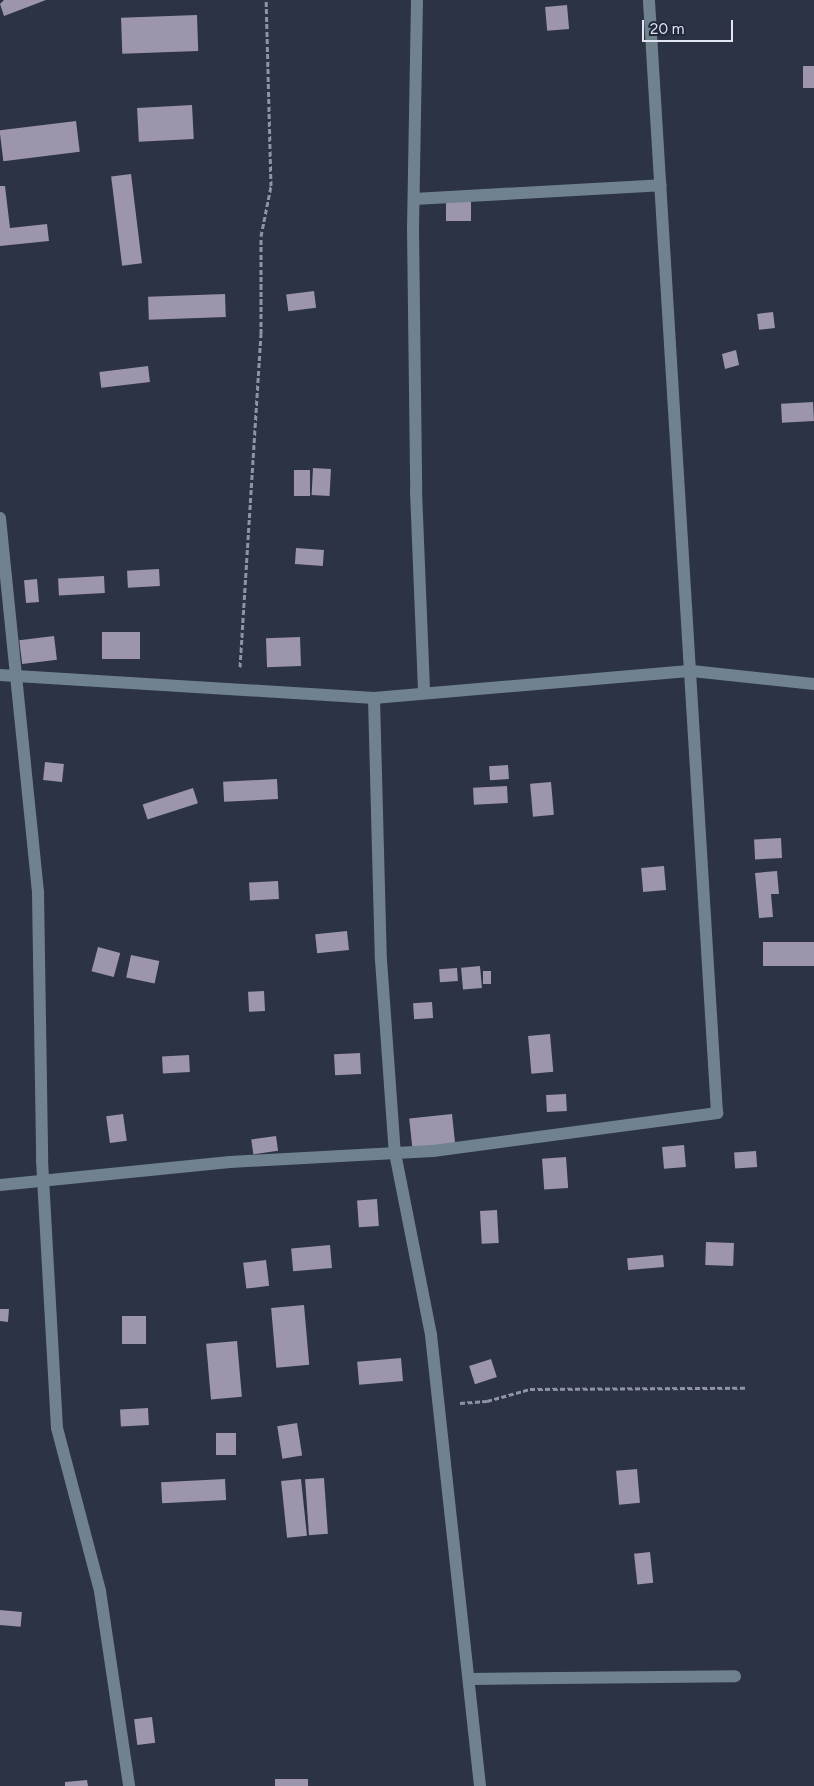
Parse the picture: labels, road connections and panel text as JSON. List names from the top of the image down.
{
  "scale_bar": "20 m"
}
